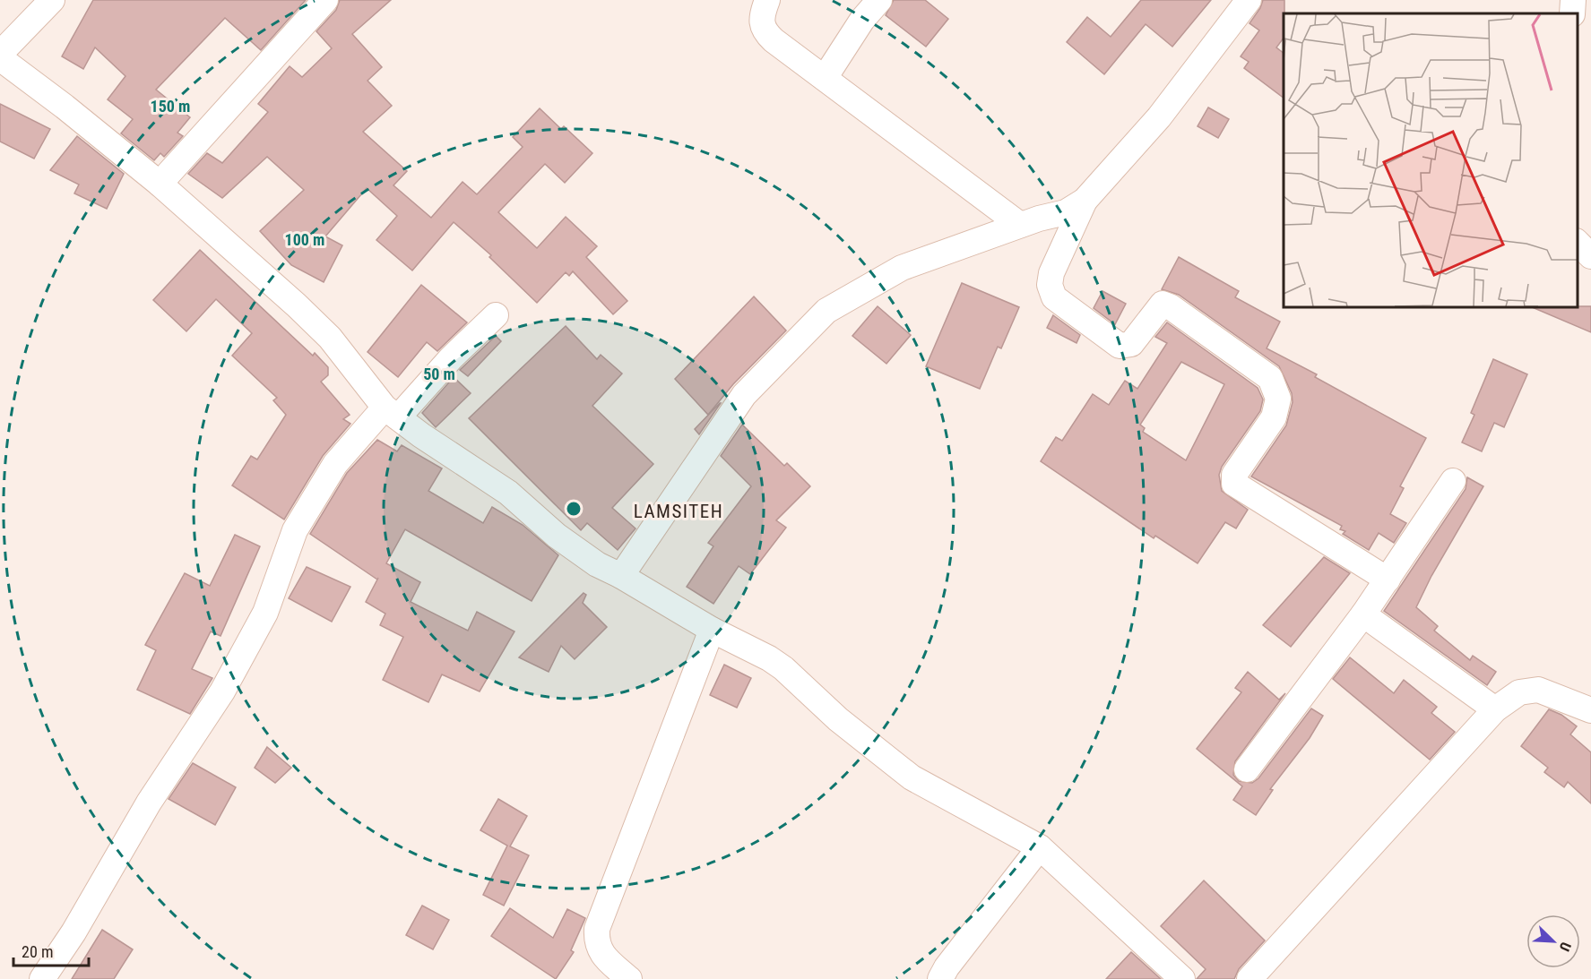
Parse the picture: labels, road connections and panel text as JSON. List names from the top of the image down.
{
  "districts": ["LAMSITEH"],
  "scale_bar": "20 m",
  "north": "bottom right",
  "rings": ["150 m", "100 m", "50 m"]
}
